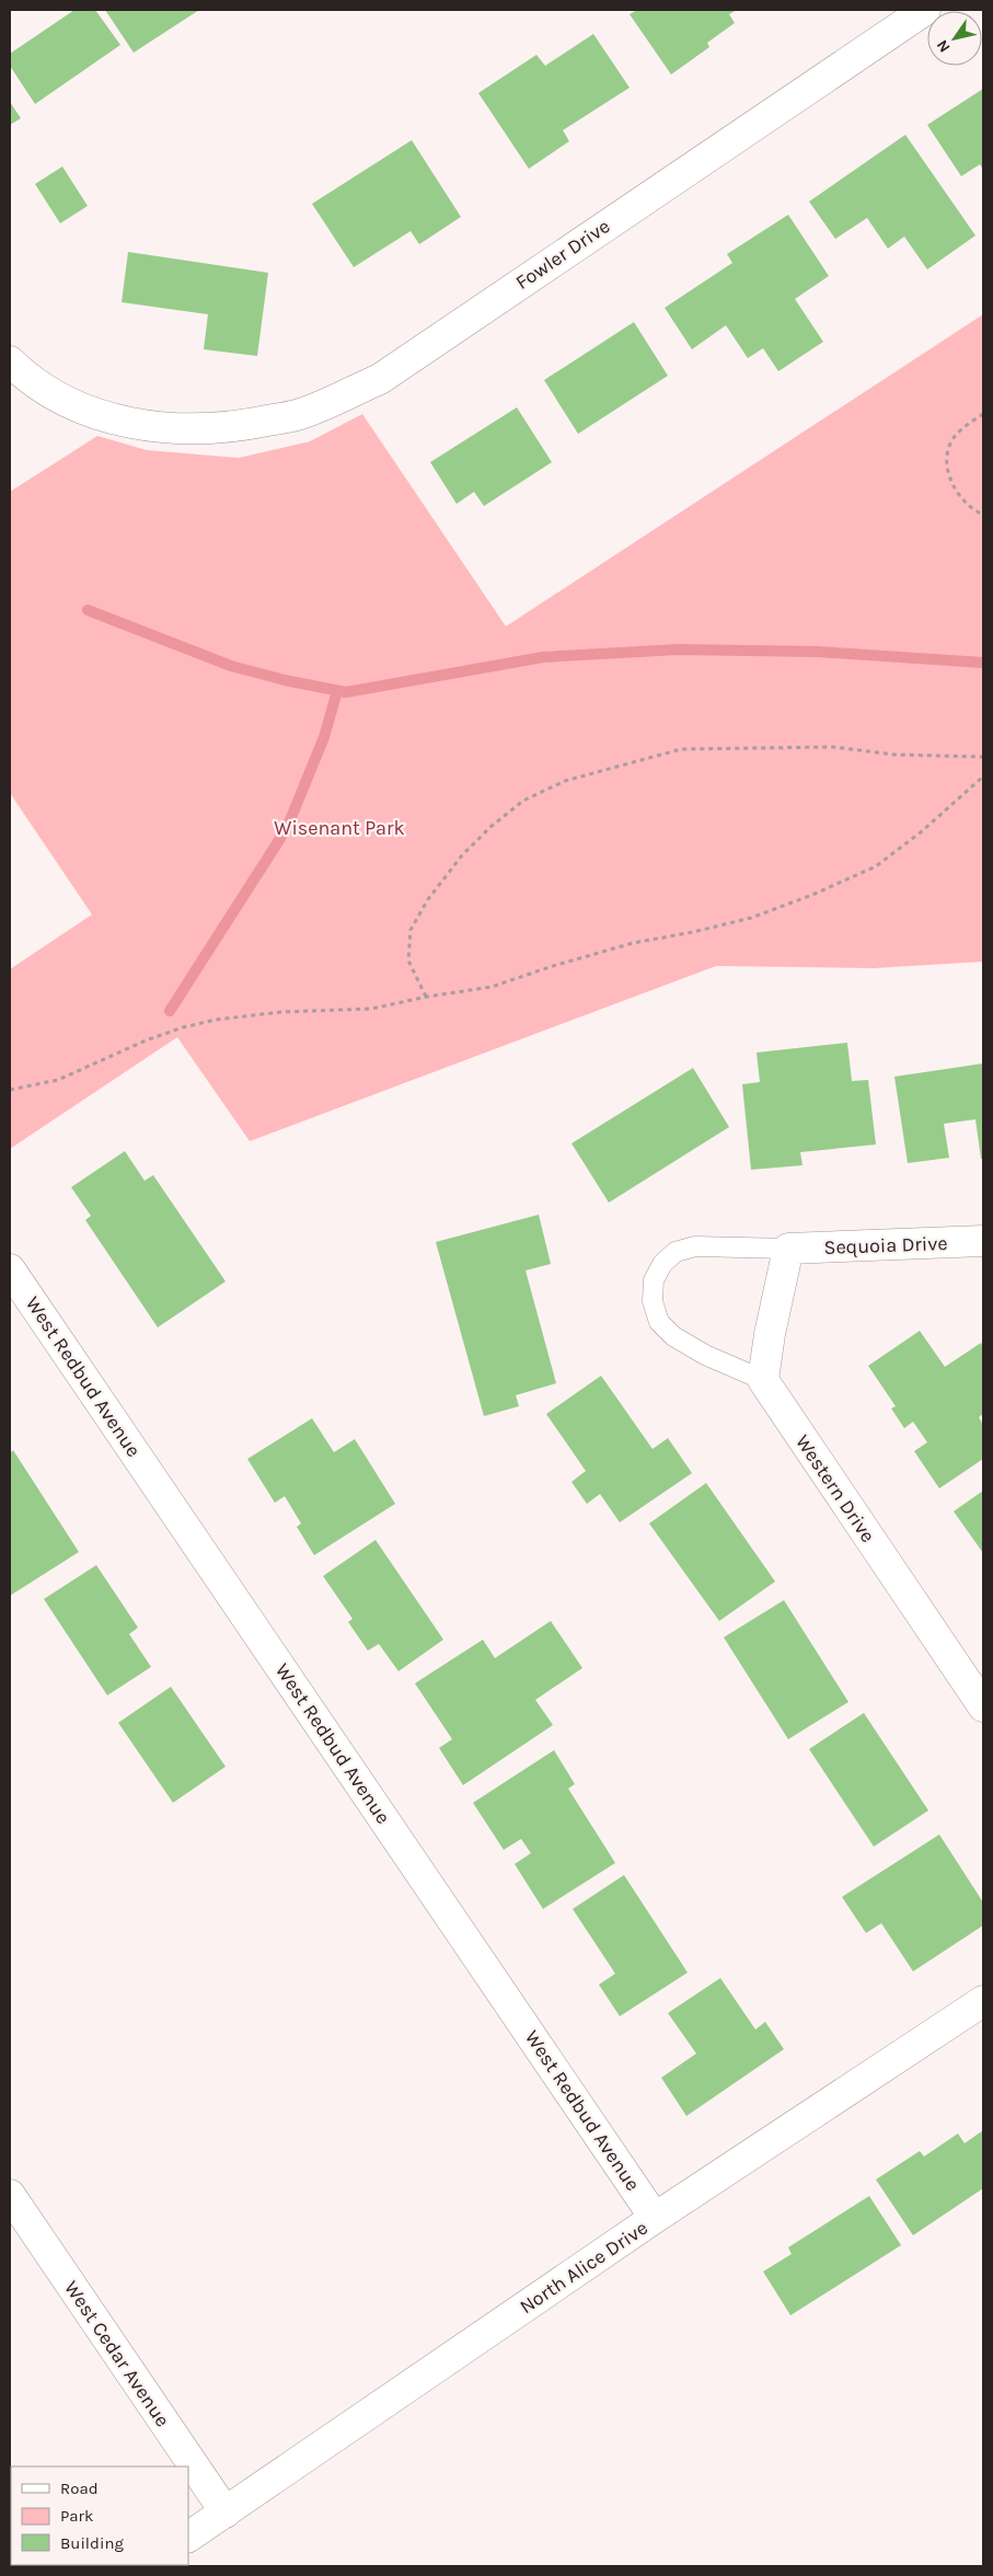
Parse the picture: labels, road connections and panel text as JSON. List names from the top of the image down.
{
  "streets": {
    "street": [
      "Fowler Drive",
      "Sequoia Drive",
      "West Redbud Avenue",
      "Western Drive",
      "North Alice Drive",
      "West Cedar Avenue"
    ]
  },
  "crossings": [
    ["West Redbud Avenue", "North Alice Drive"],
    ["North Alice Drive", "West Cedar Avenue"]
  ],
  "parks": ["Wisenant Park"],
  "legend": ["Road", "Park", "Building"],
  "north": "bottom left"
}
